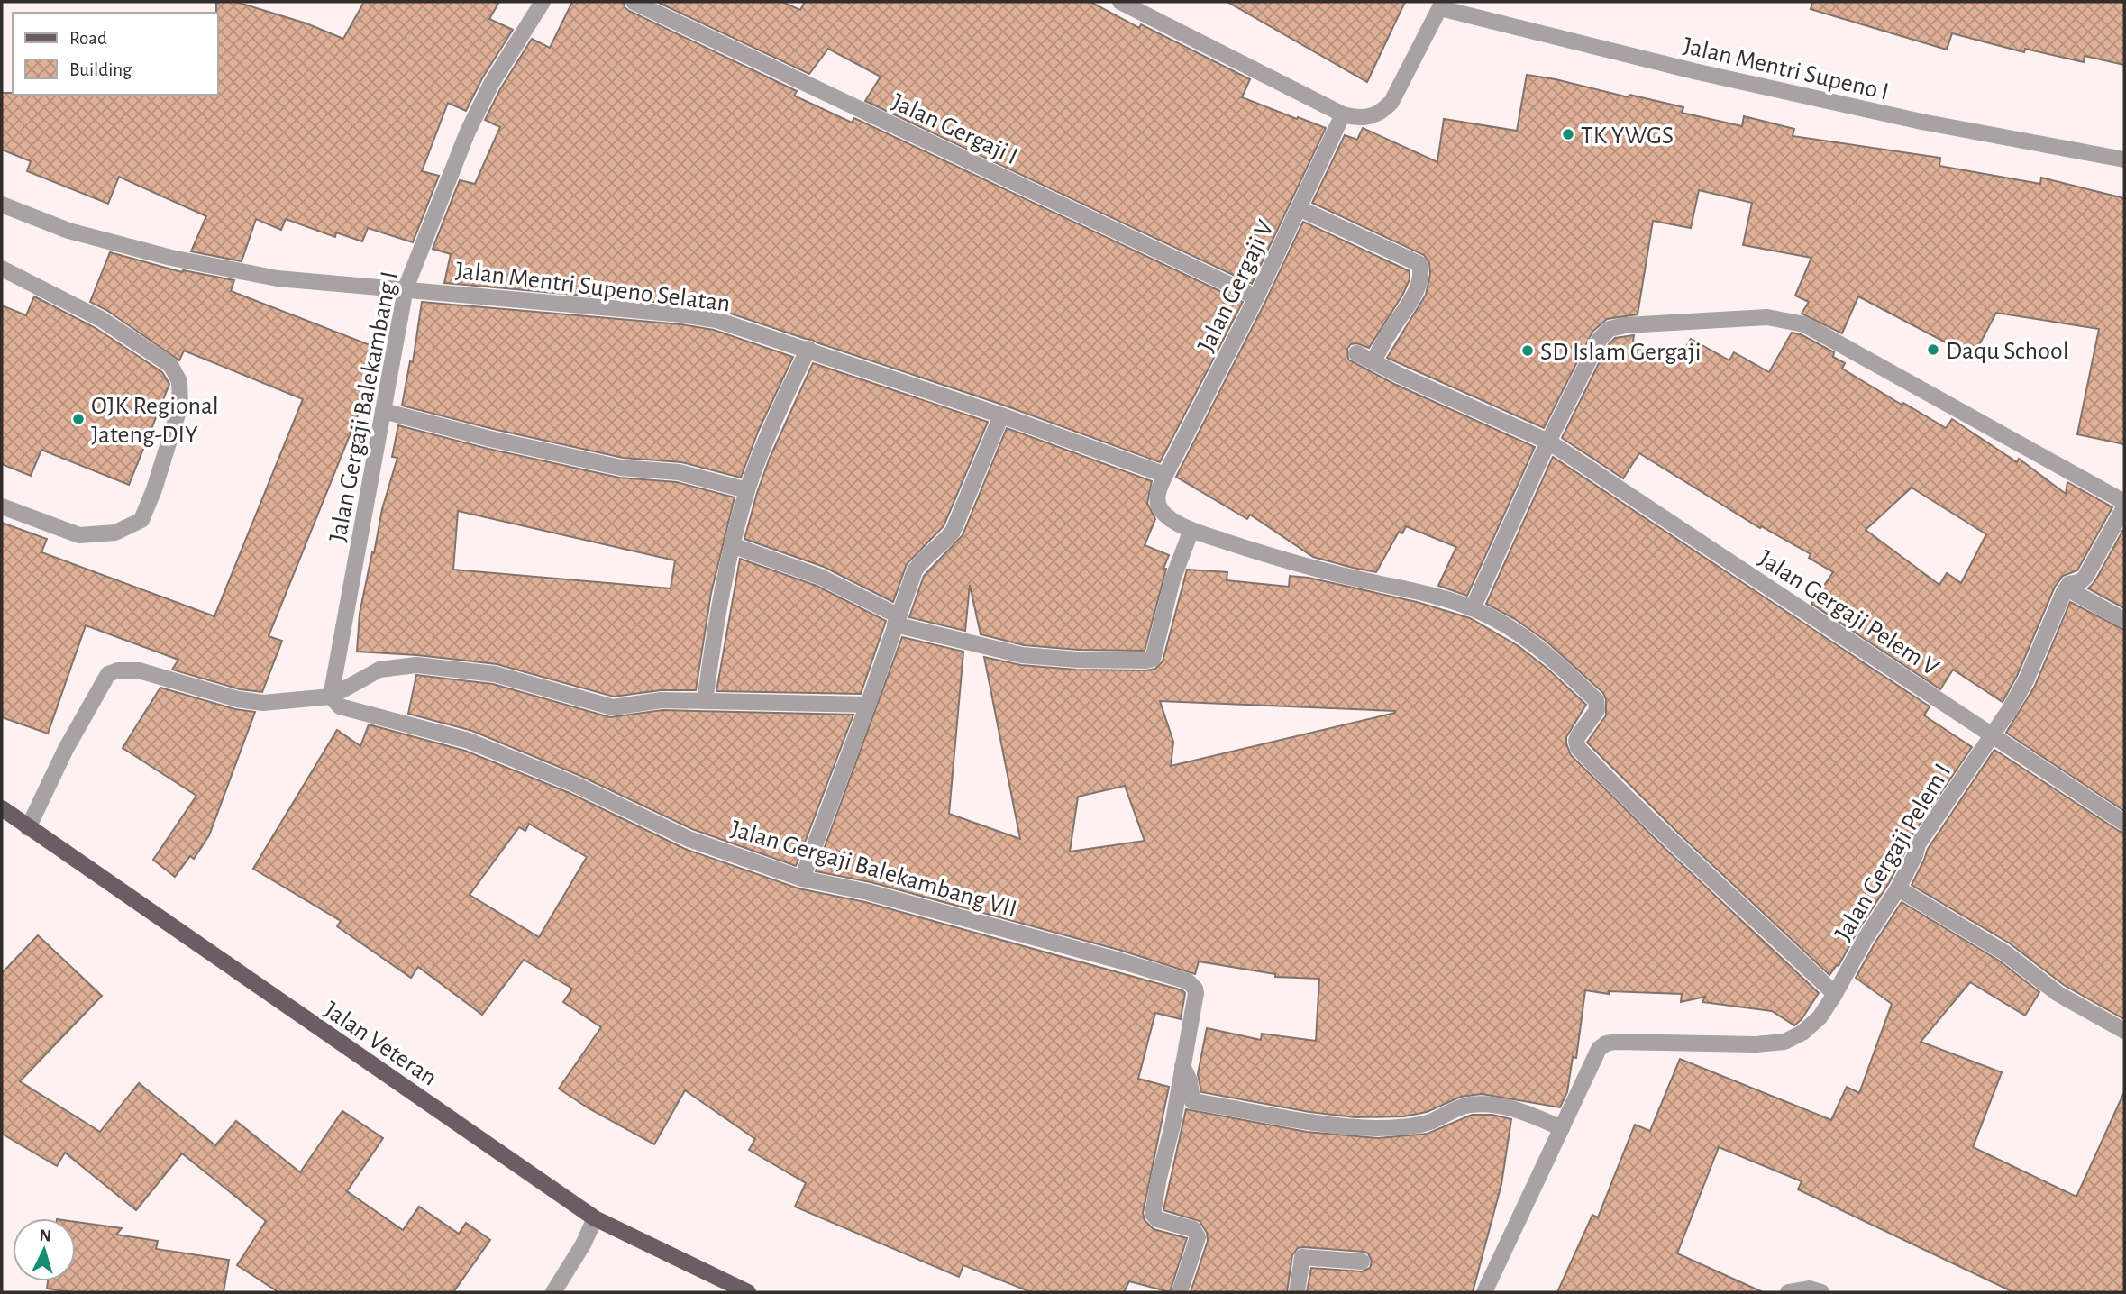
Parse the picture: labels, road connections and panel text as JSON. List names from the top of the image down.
{
  "streets": {
    "main road": ["Jalan Veteran"],
    "street": [
      "Jalan Mentri Supeno I",
      "Jalan Gergaji I",
      "Jalan Mentri Supeno Selatan",
      "Jalan Gergaji V",
      "Jalan Gergaji Balekambang I",
      "Jalan Gergaji Pelem V",
      "Jalan Gergaji Pelem I",
      "Jalan Gergaji Balekambang VII"
    ]
  },
  "crossings": [
    ["Jalan Gergaji I", "Jalan Gergaji V"],
    ["Jalan Mentri Supeno Selatan", "Jalan Gergaji V"],
    ["Jalan Mentri Supeno Selatan", "Jalan Gergaji Balekambang I"],
    ["Jalan Gergaji Balekambang I", "Jalan Gergaji Balekambang VII"],
    ["Jalan Gergaji Pelem V", "Jalan Gergaji Pelem I"]
  ],
  "places": [
    "TK YWGS",
    "Daqu School",
    "SD Islam Gergaji",
    "OJK Regional Jateng-DIY"
  ],
  "legend": ["Road", "Building"],
  "north": "top"
}
